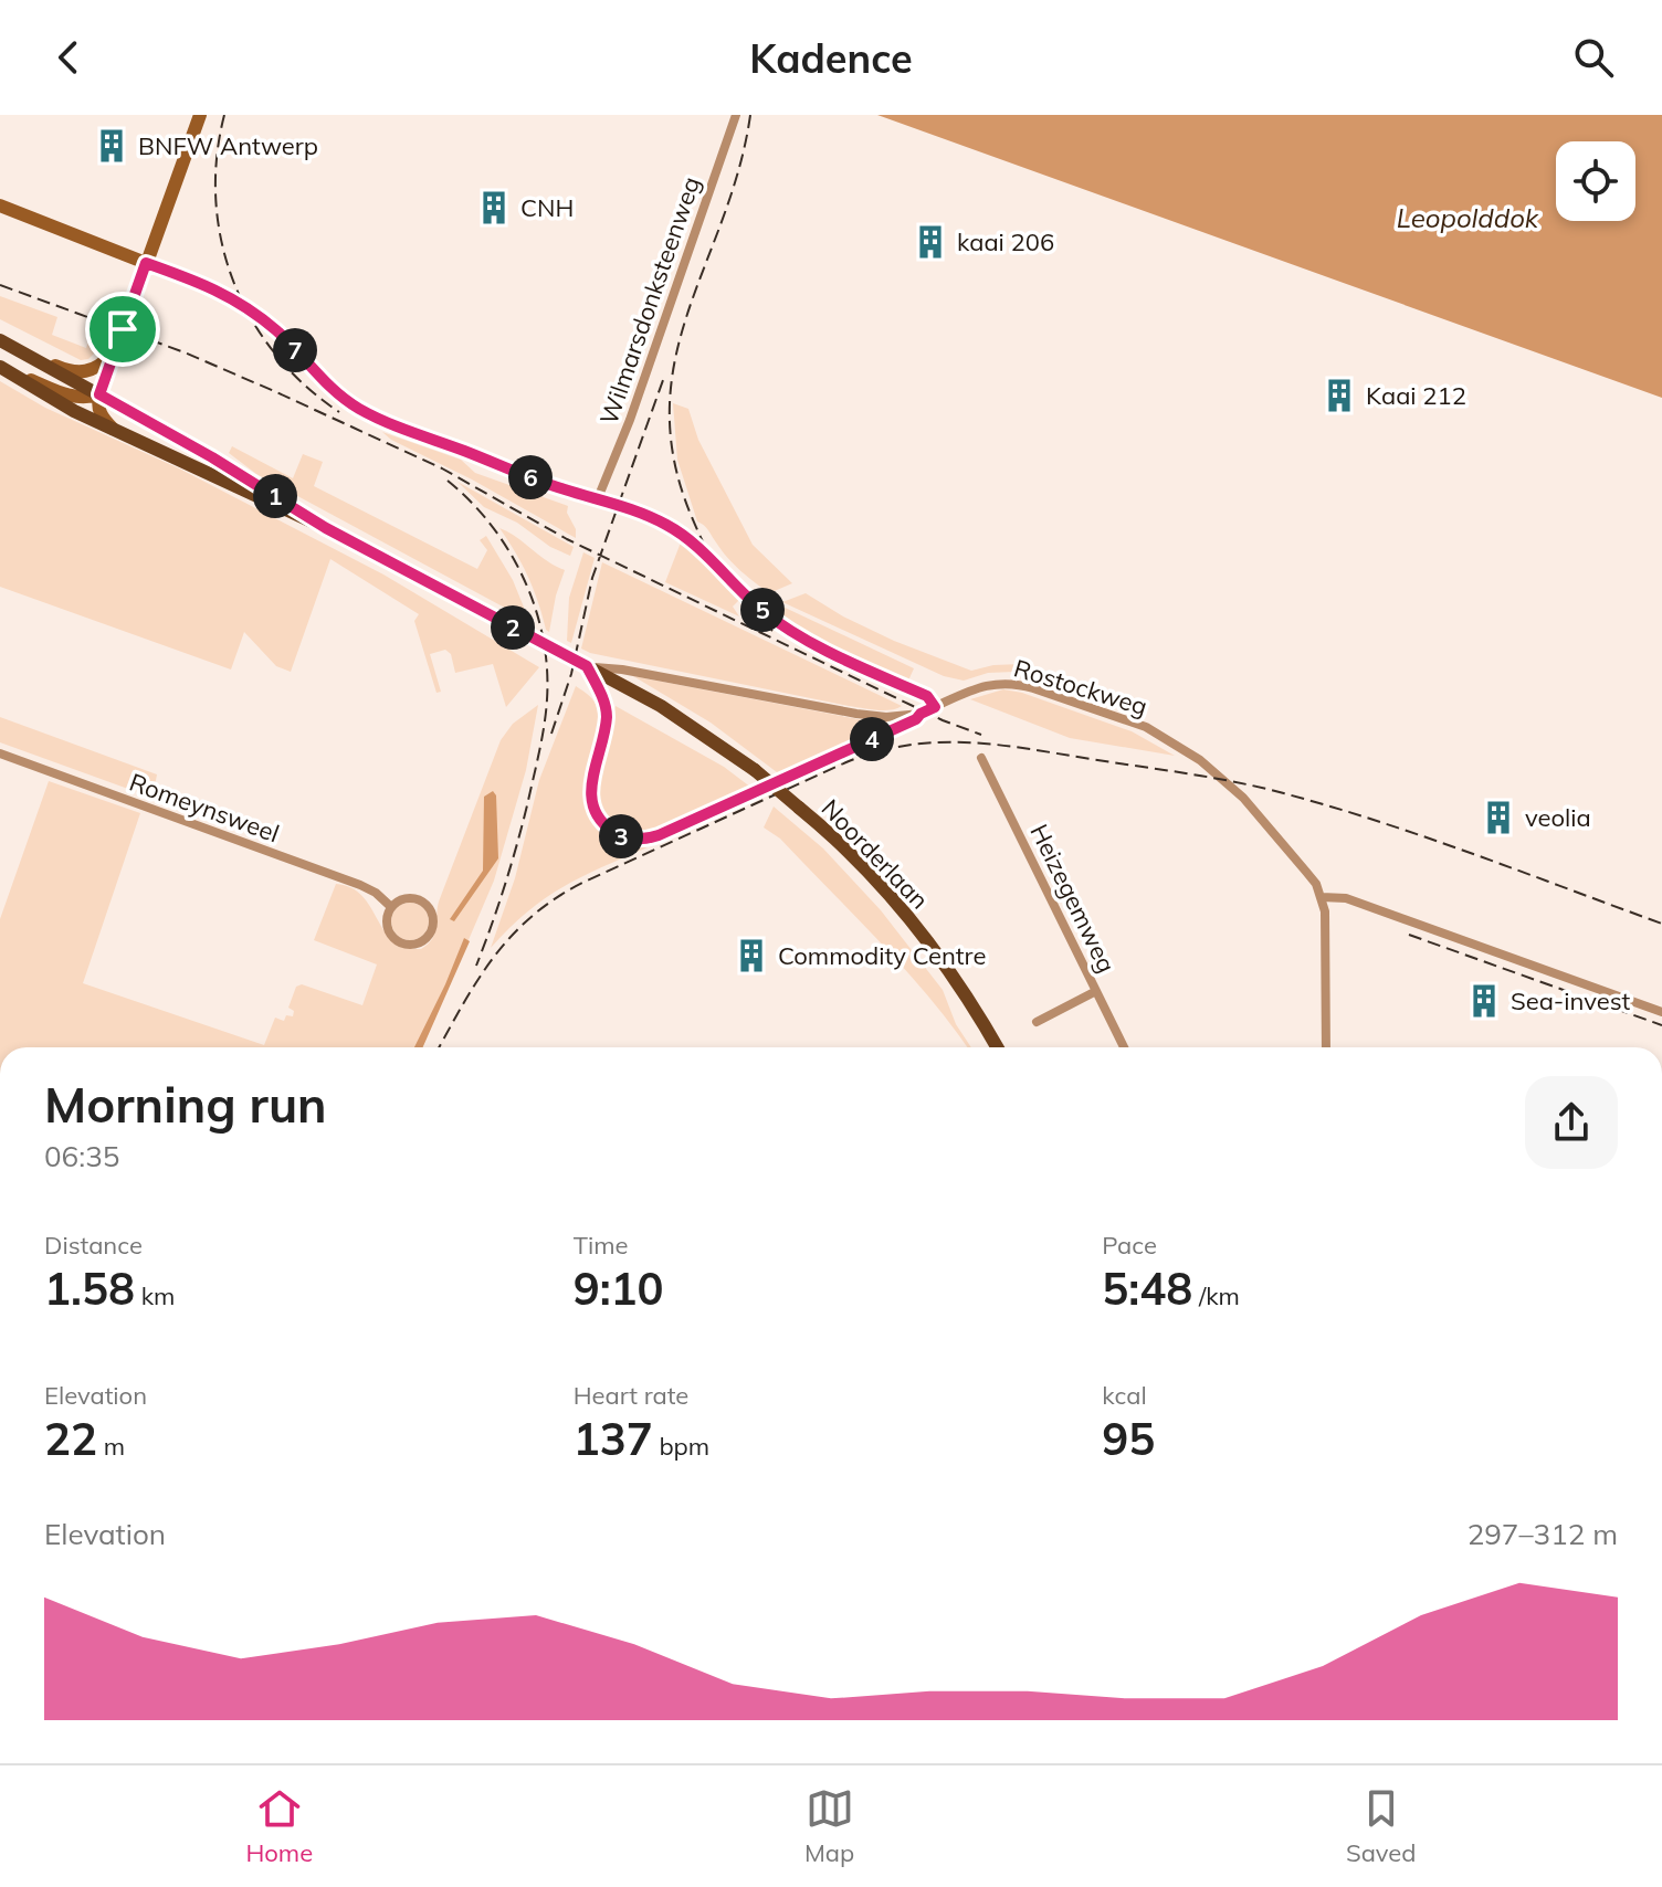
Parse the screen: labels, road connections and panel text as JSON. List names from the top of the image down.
{
  "streets": {
    "main road": ["Noorderlaan"],
    "street": [
      "Wilmarsdonksteenweg",
      "Rostockweg",
      "Romeynsweel",
      "Heizegemweg"
    ]
  },
  "crossings": [
    ["Rostockweg", "Noorderlaan"]
  ],
  "water": ["Leopolddok"],
  "places": {
    "building": [
      "BNFW Antwerp",
      "CNH",
      "kaai 206",
      "Kaai 212",
      "veolia",
      "Commodity Centre",
      "Sea-invest"
    ]
  },
  "page": {
    "header": "Kadence",
    "pins": [
      "7",
      "6",
      "1",
      "5",
      "2",
      "4",
      "3"
    ],
    "heading": ["Morning run", "06:35"],
    "stats": [
      ["Distance", "1.58 km"],
      ["Time", "9:10"],
      ["Pace", "5:48 /km"],
      ["Elevation", "22 m"],
      ["Heart rate", "137 bpm"],
      ["kcal", "95"]
    ],
    "chart": ["Elevation", "297–312 m"],
    "tabs": ["Home", "Map", "Saved"]
  }
}
